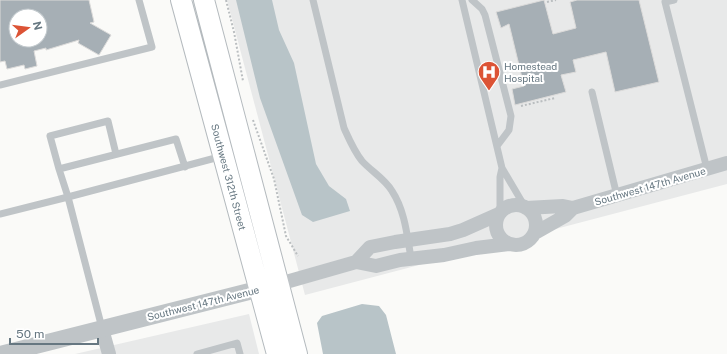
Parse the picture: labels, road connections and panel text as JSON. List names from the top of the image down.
{
  "streets": {
    "main road": ["Southwest 312th Street"],
    "street": ["Southwest 147th Avenue"]
  },
  "crossings": [
    ["Southwest 312th Street", "Southwest 147th Avenue"]
  ],
  "places": {
    "hospital": ["Homestead Hospital"]
  },
  "scale_bar": "50 m",
  "north": "right"
}
